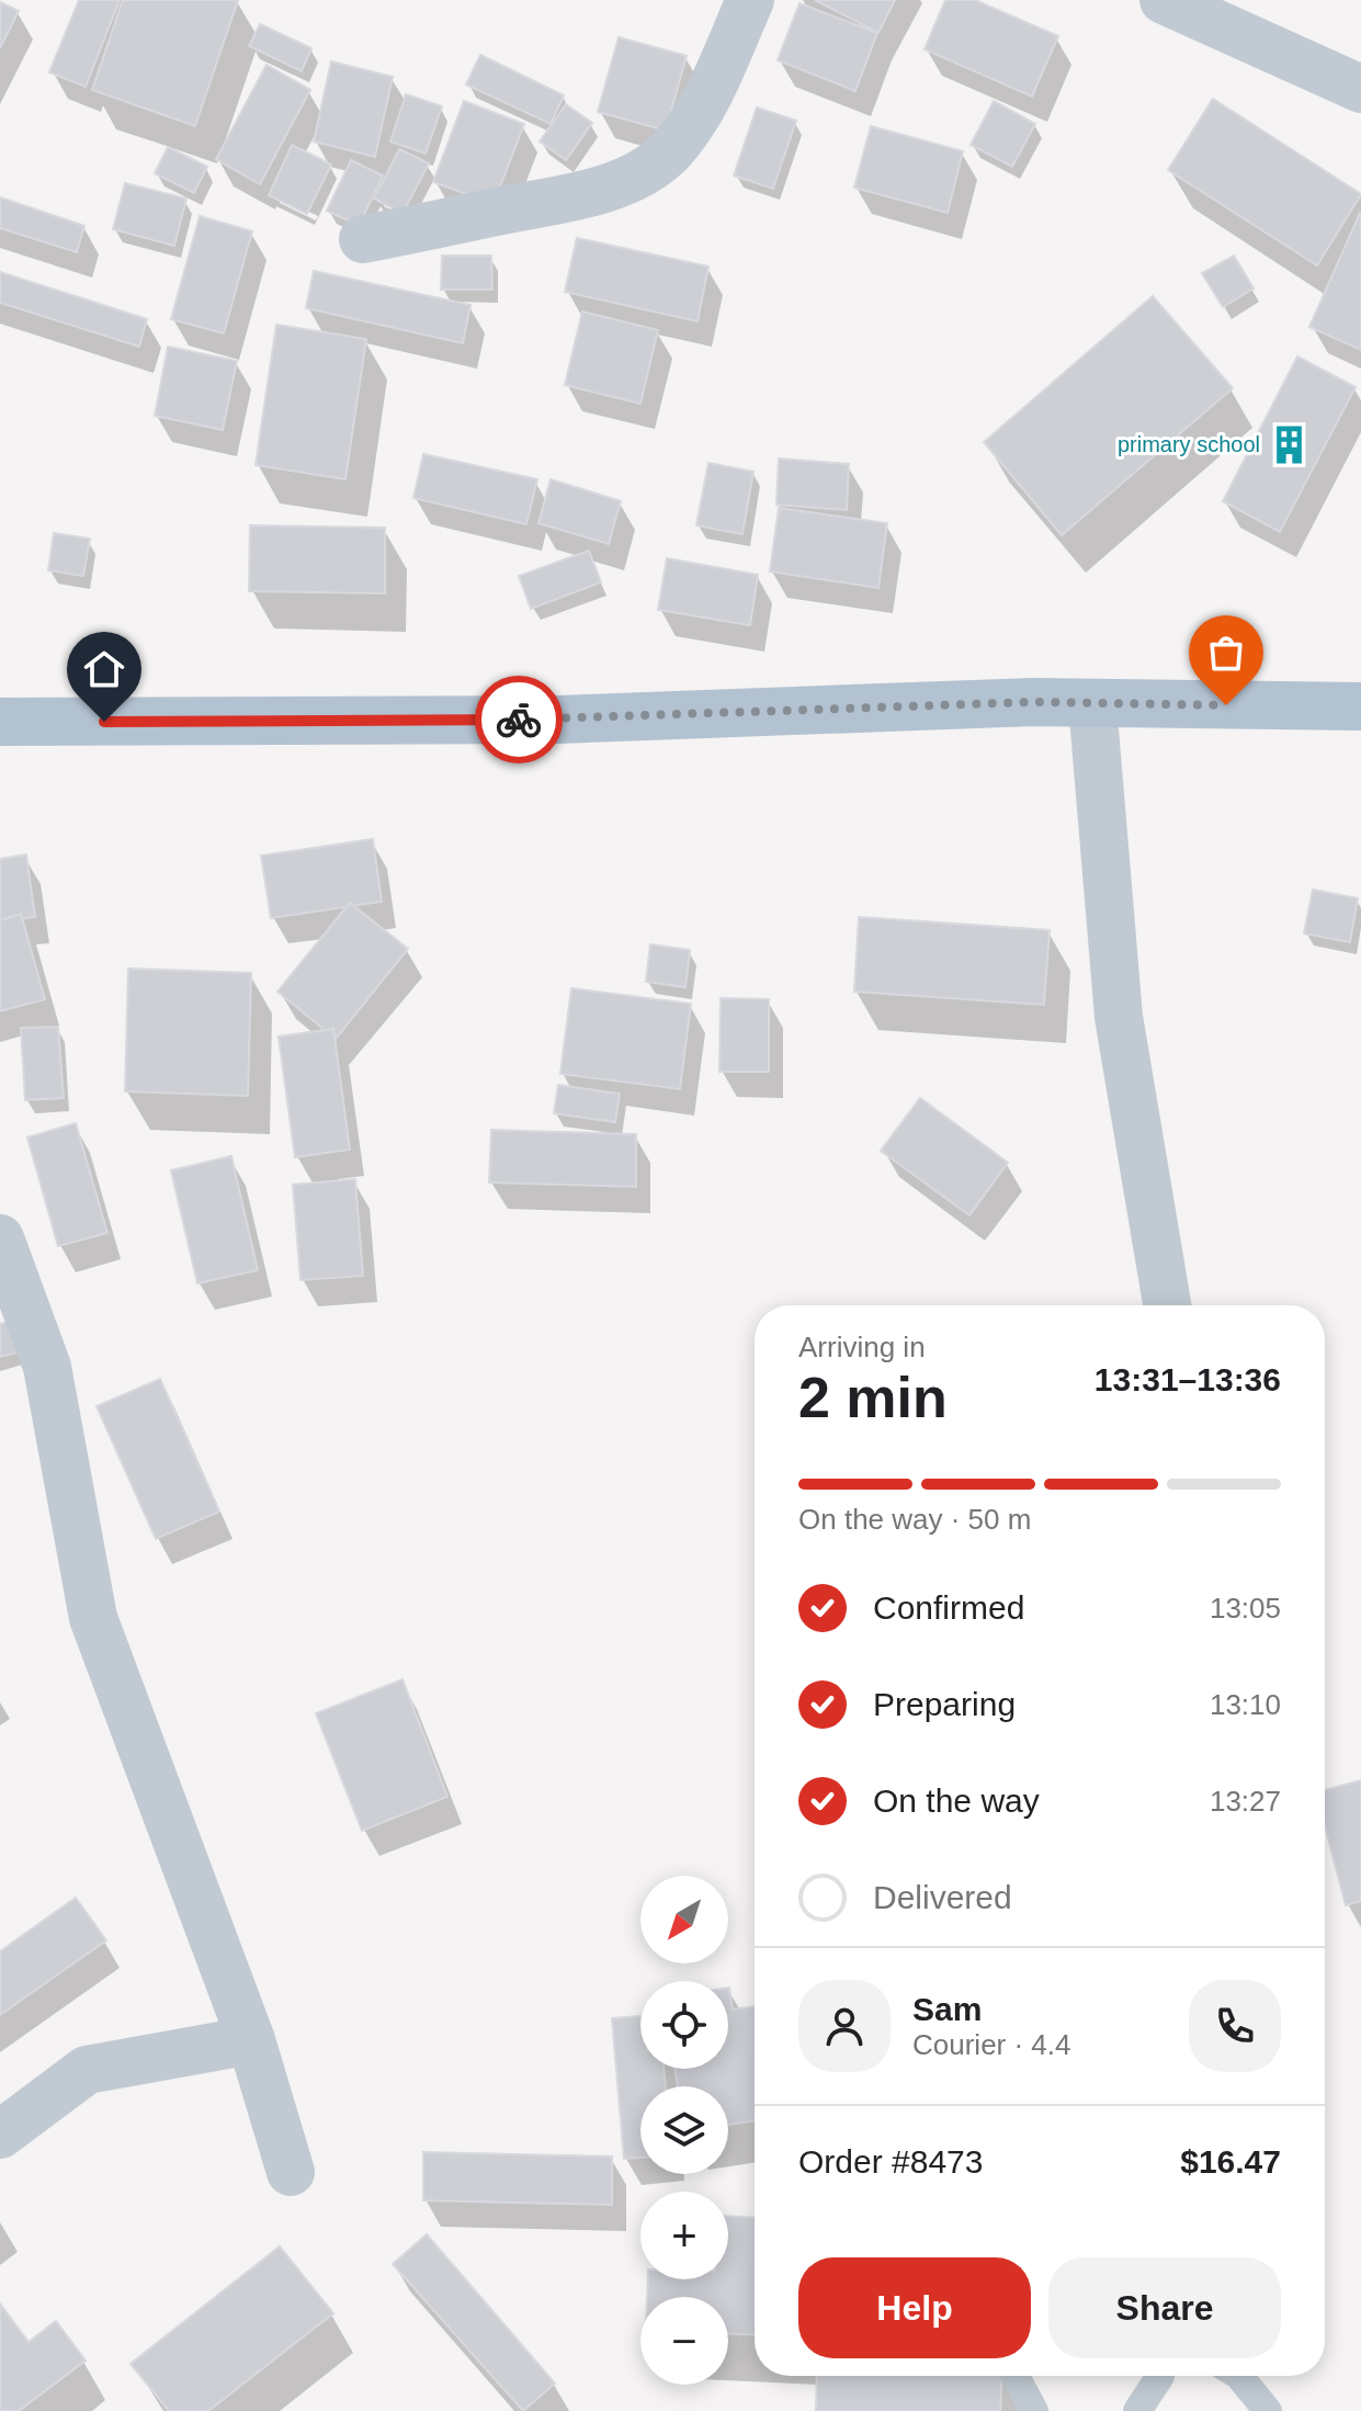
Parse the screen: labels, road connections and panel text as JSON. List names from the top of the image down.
{
  "places": {
    "building": ["primary school"]
  },
  "north": "bottom left",
  "page": {
    "heading": ["2 min", "Arriving in", "13:31–13:36"],
    "panel": [
      "Sam",
      "Courier · 4.4",
      "Order #8473",
      "$16.47"
    ],
    "bar": "On the way · 50 m",
    "list": [
      ["Confirmed", "13:05"],
      ["Preparing", "13:10"],
      ["On the way", "13:27"],
      "Delivered"
    ],
    "map_buttons": ["+", "−"],
    "buttons": ["Help", "Share"]
  }
}
